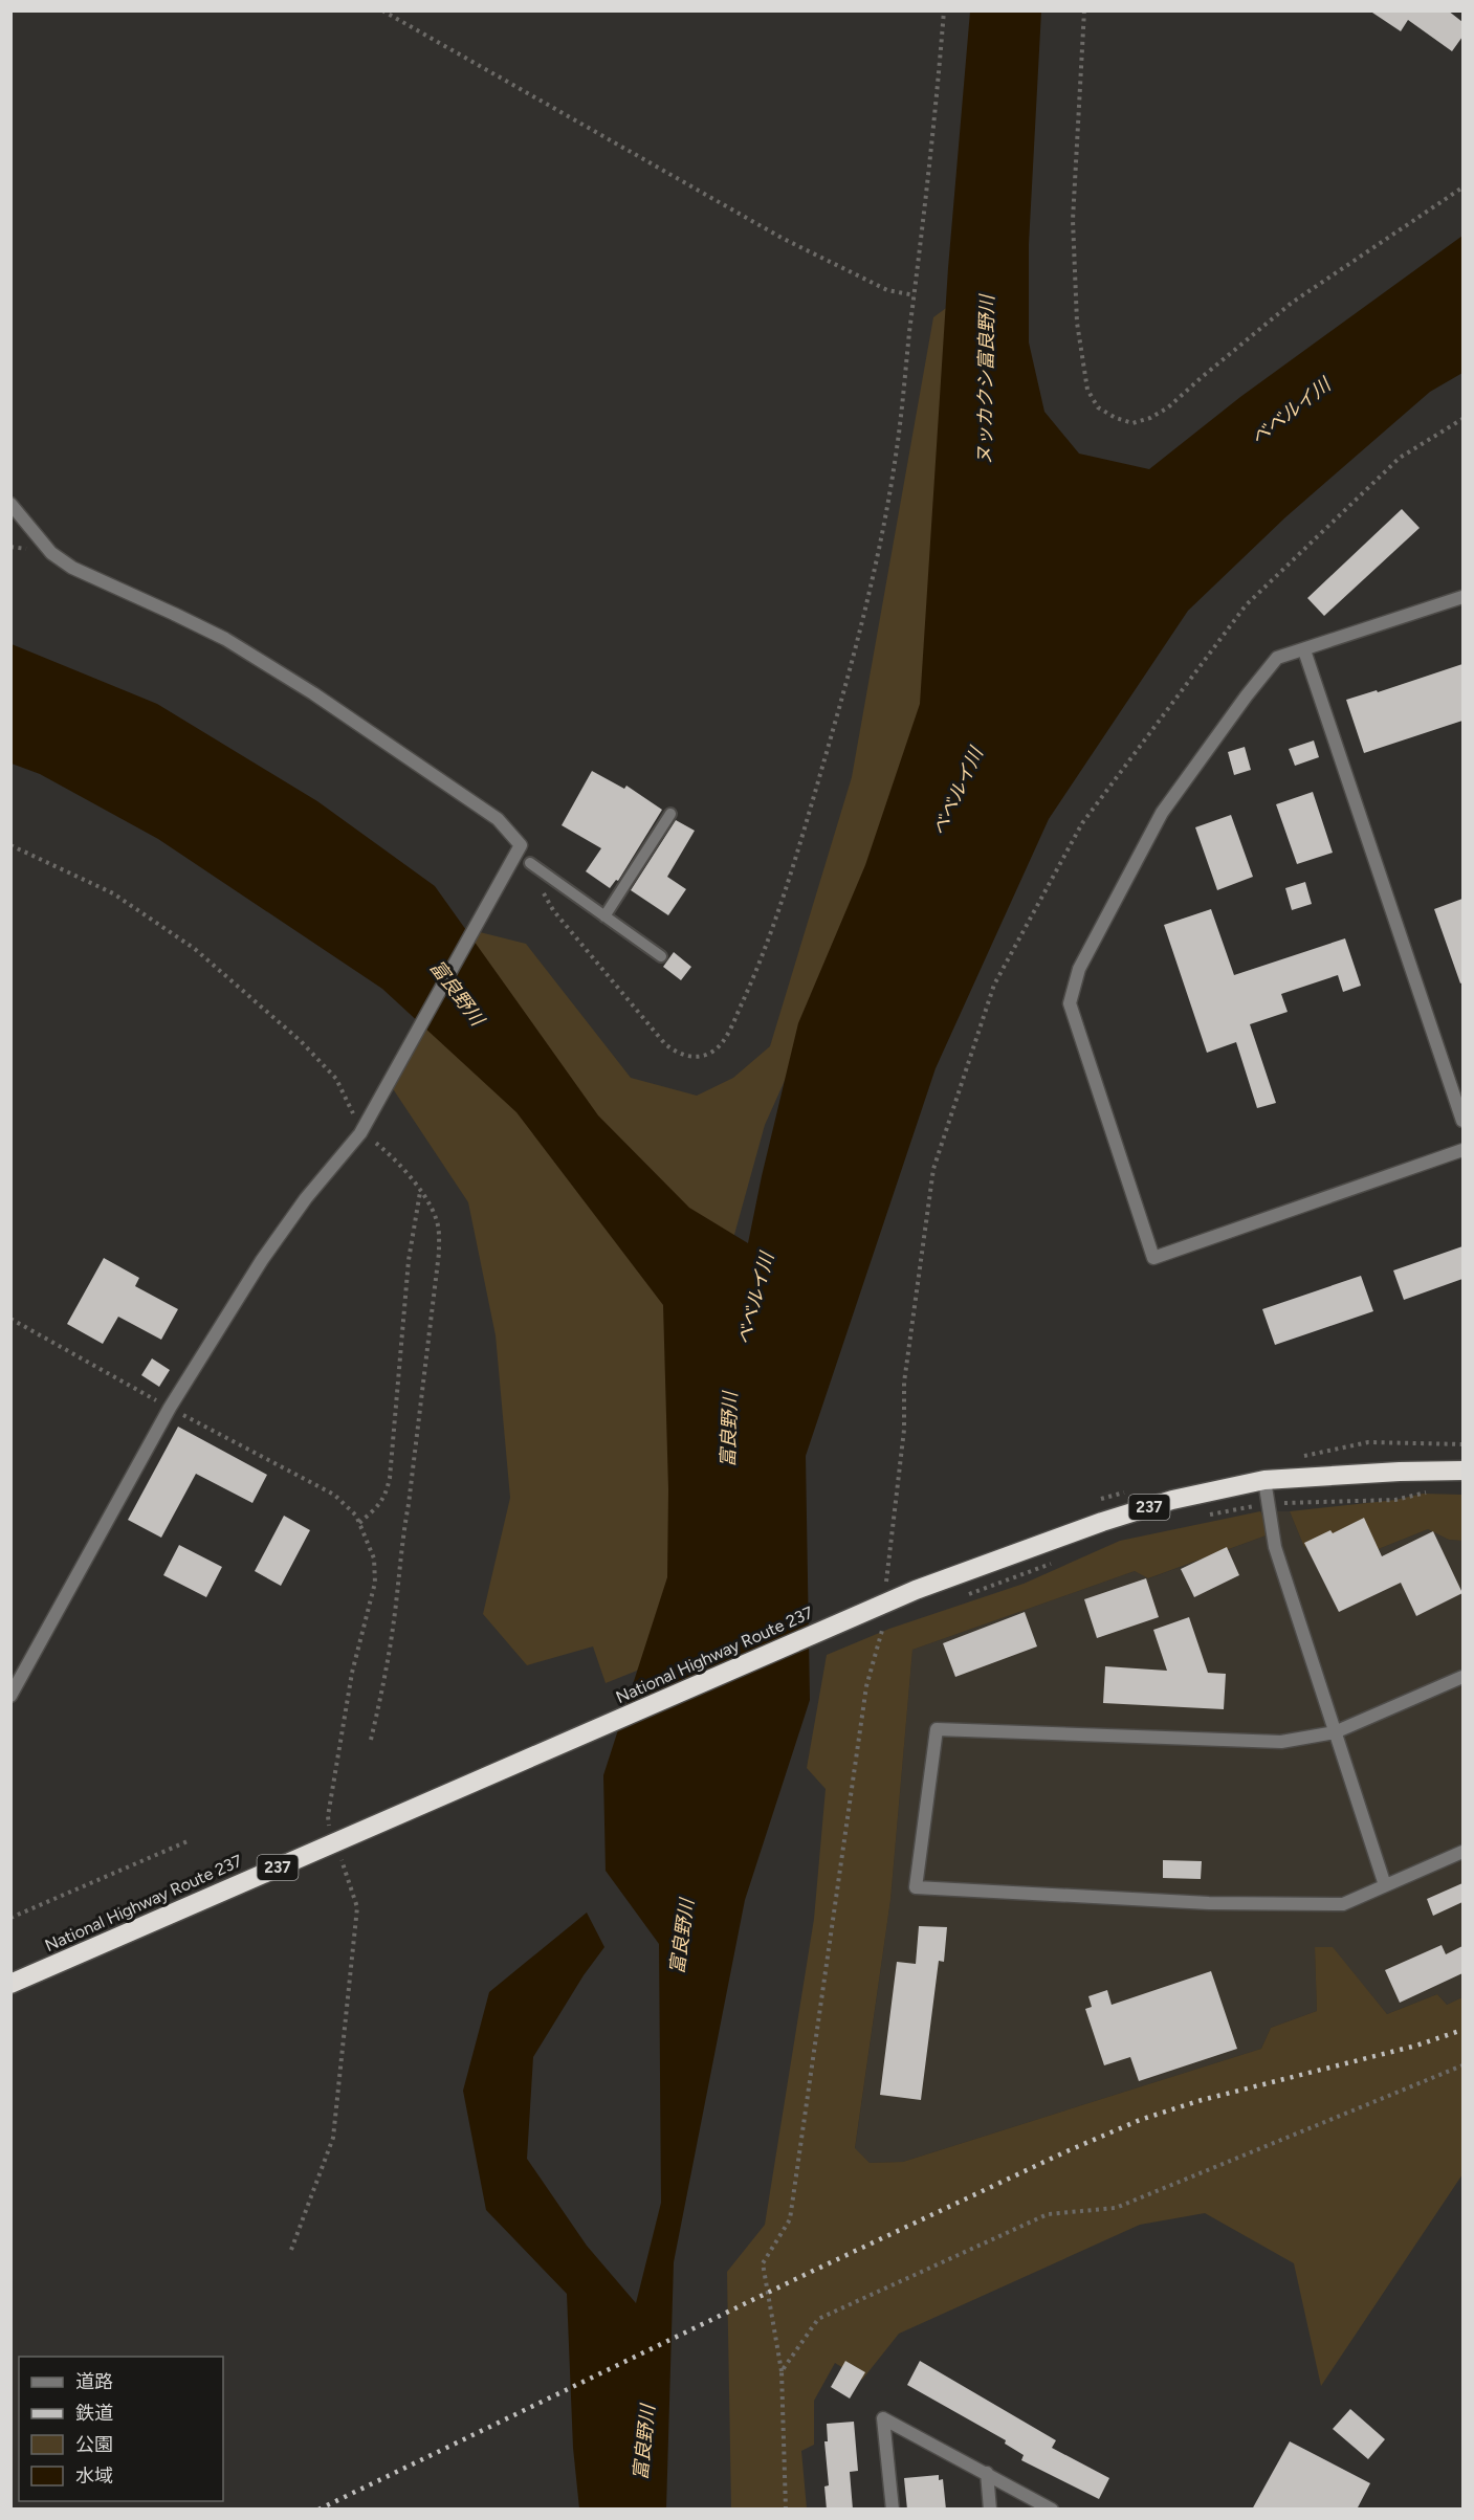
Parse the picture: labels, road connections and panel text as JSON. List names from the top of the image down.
{
  "streets": {
    "highway": ["237", "National Highway Route 237"]
  },
  "water": ["ヌッカクシ富良野川", "ベベルイ川", "富良野川"],
  "legend": [
    "道路",
    "鉄道",
    "公園",
    "水域"
  ]
}
